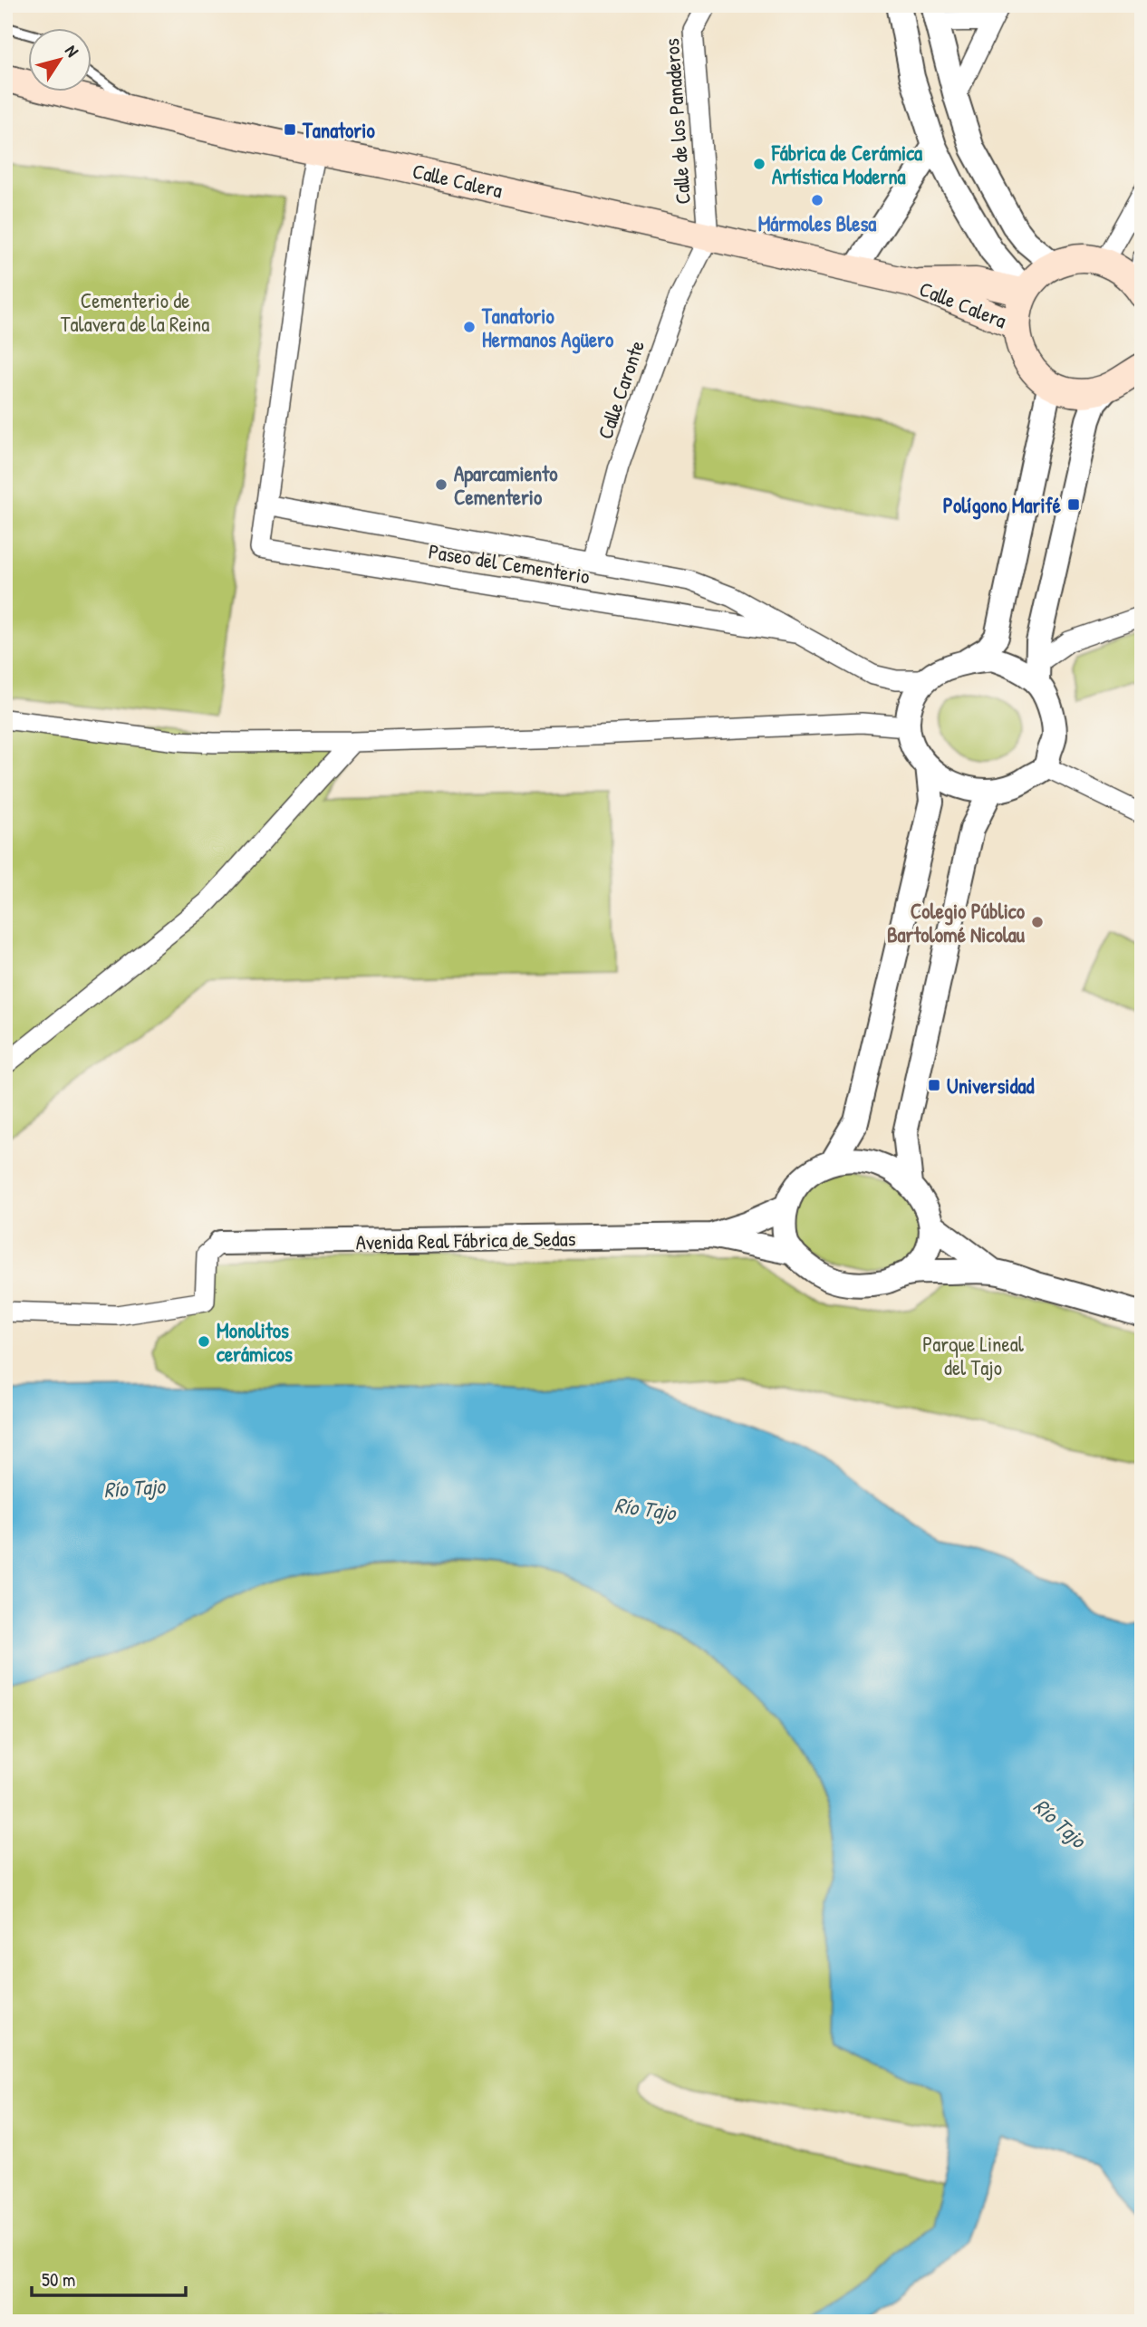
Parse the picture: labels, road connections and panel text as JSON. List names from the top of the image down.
{
  "streets": {
    "main road": ["Calle Calera"],
    "street": [
      "Calle de los Panaderos",
      "Calle Caronte",
      "Paseo del Cementerio",
      "Avenida Real Fábrica de Sedas"
    ]
  },
  "crossings": [
    ["Calle de los Panaderos", "Calle Calera"],
    ["Calle de los Panaderos", "Calle Caronte"],
    ["Calle Calera", "Calle Caronte"],
    ["Calle Calera", "Paseo del Cementerio"],
    ["Calle Caronte", "Paseo del Cementerio"]
  ],
  "water": ["Río Tajo"],
  "parks": ["Cementerio de Talavera de la Reina", "Parque Lineal del Tajo"],
  "places": {
    "transit": ["Tanatorio", "Polígono Marifé", "Universidad"],
    "other": [
      "Fábrica de Cerámica Artística Moderna",
      "Mármoles Blesa",
      "Tanatorio Hermanos Agüero",
      "Aparcamiento Cementerio",
      "Colegio Público Bartolomé Nicolau",
      "Monolitos cerámicos"
    ]
  },
  "scale_bar": "50 m",
  "north": "top right"
}
